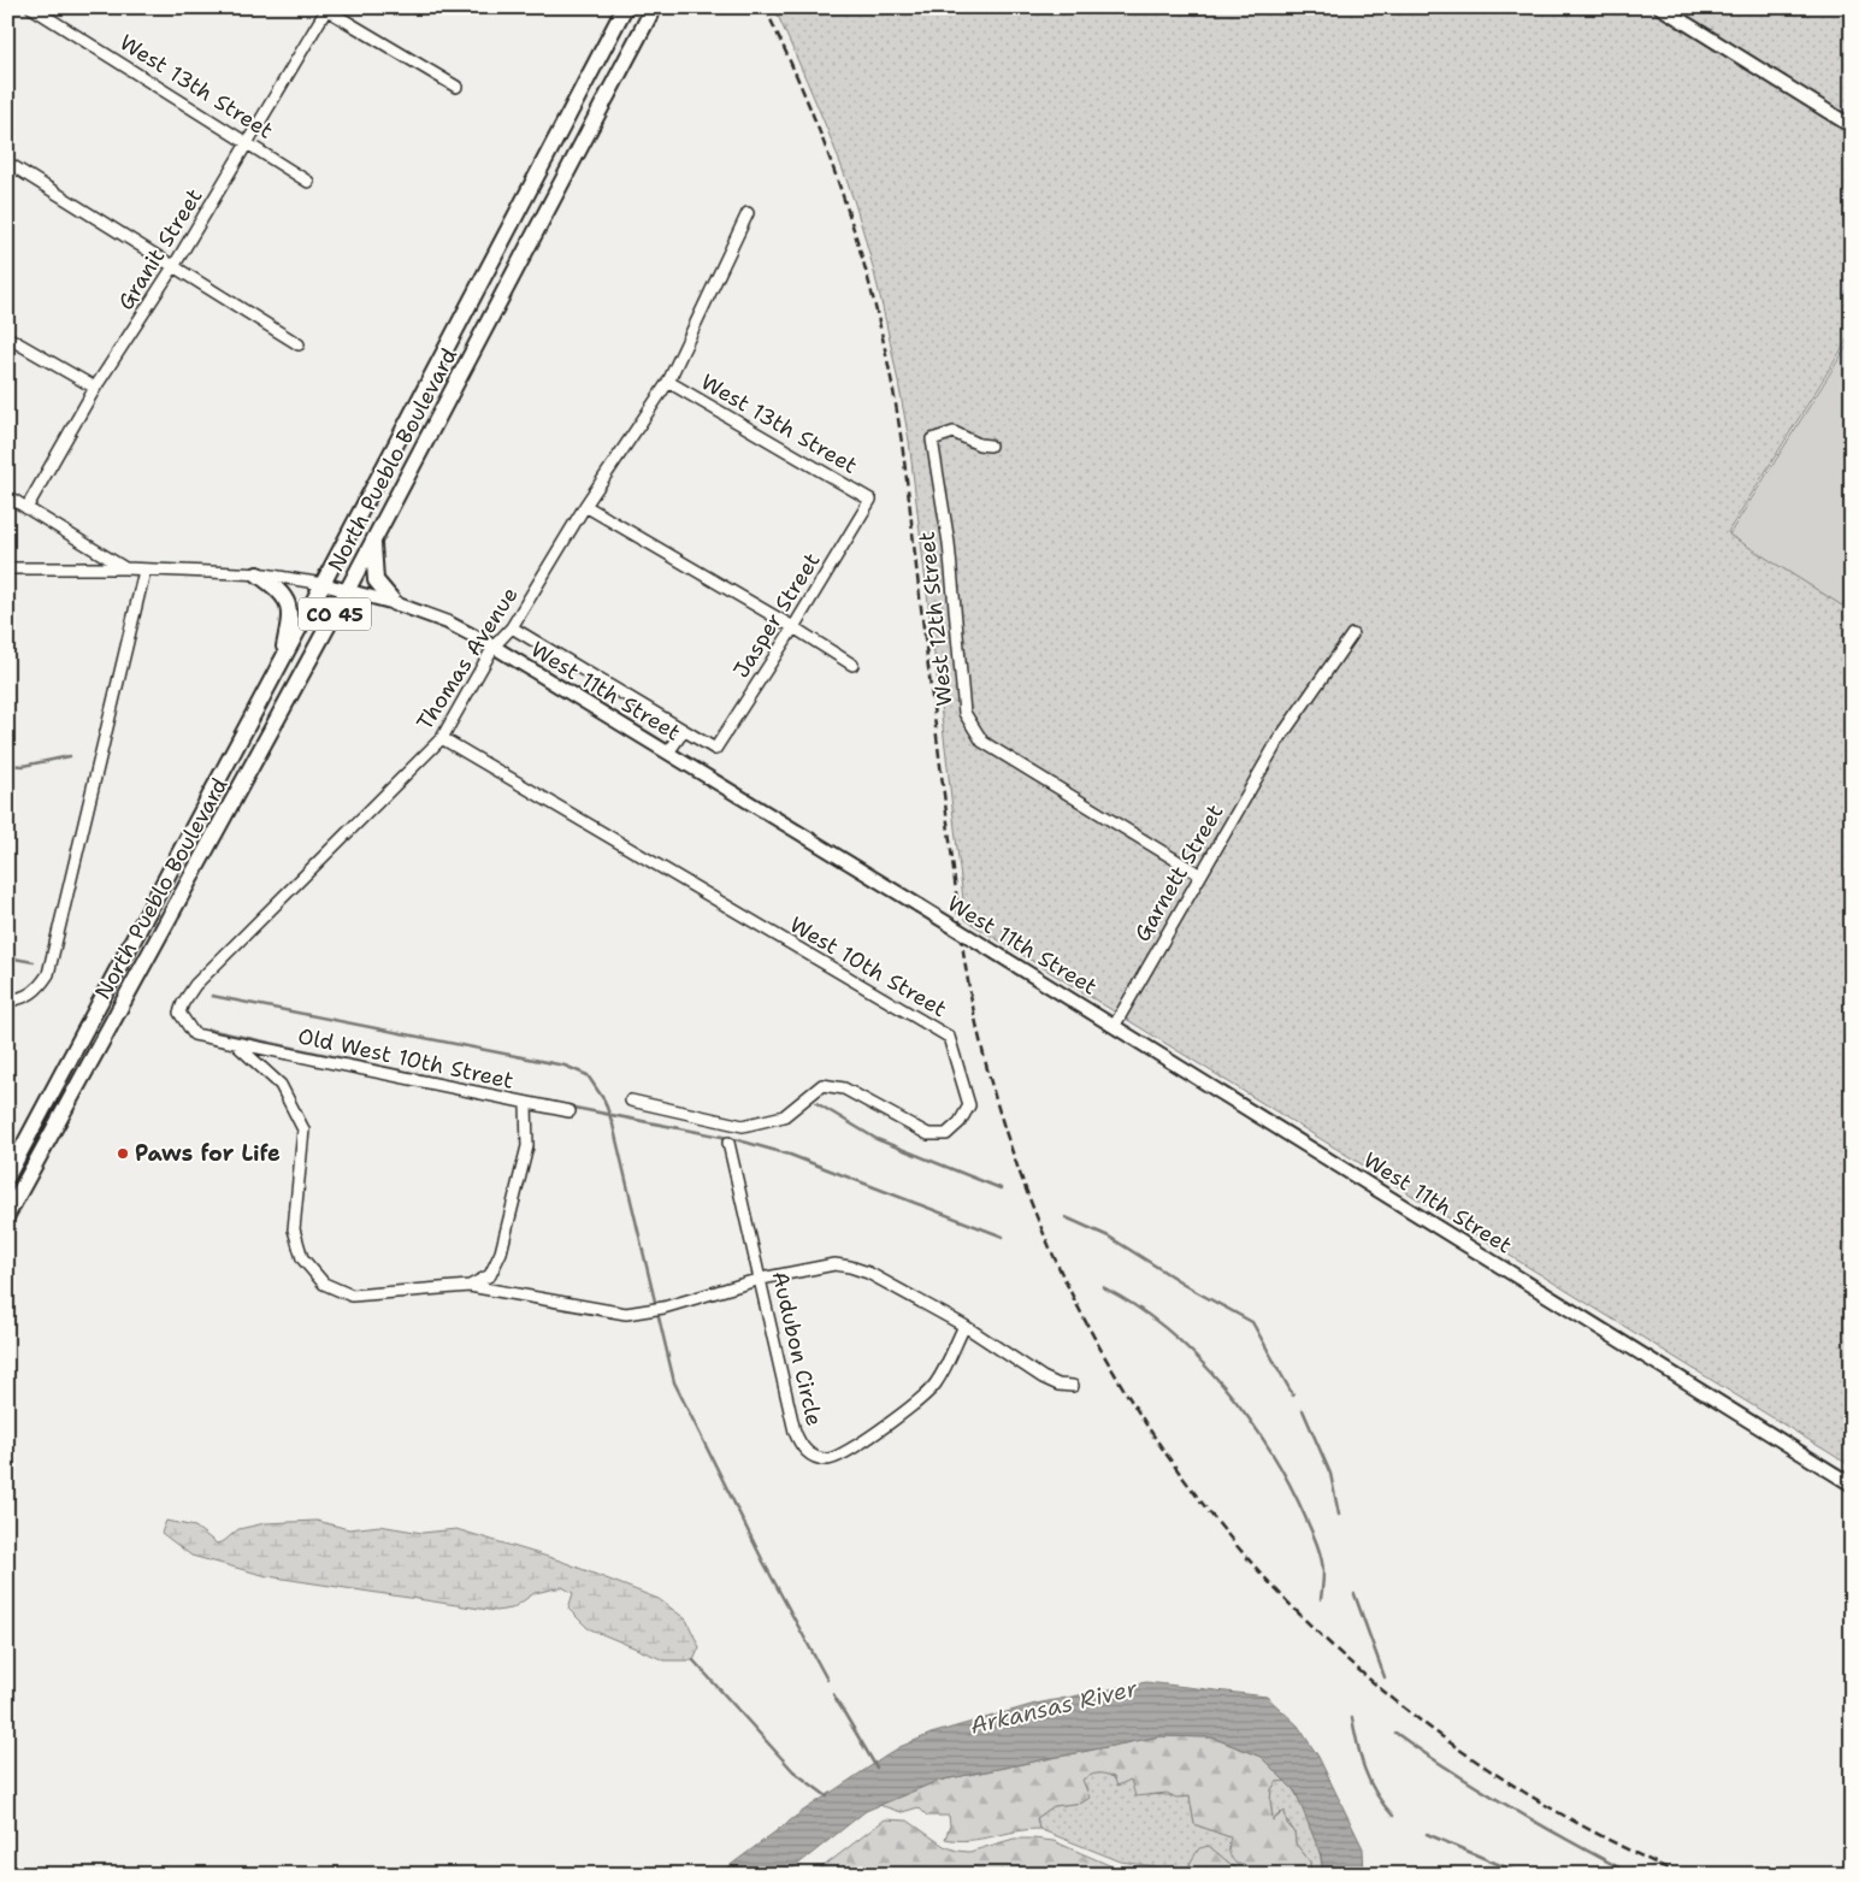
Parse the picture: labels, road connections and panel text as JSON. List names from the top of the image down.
{
  "streets": {
    "main road": ["North Pueblo Boulevard", "CO 45"],
    "street": [
      "West 13th Street",
      "Granit Street",
      "Jasper Street",
      "West 12th Street",
      "Thomas Avenue",
      "West 11th Street",
      "Garnett Street",
      "West 10th Street",
      "Old West 10th Street",
      "Audubon Circle"
    ]
  },
  "crossings": [
    ["West 13th Street", "Granit Street"],
    ["West 13th Street", "Jasper Street"],
    ["West 13th Street", "Thomas Avenue"],
    ["North Pueblo Boulevard", "West 11th Street"],
    ["West 12th Street", "Garnett Street"],
    ["Thomas Avenue", "West 11th Street"],
    ["Thomas Avenue", "West 10th Street"],
    ["Thomas Avenue", "Old West 10th Street"],
    ["West 11th Street", "Garnett Street"]
  ],
  "water": ["Arkansas River"],
  "places": ["Paws for Life"]
}
